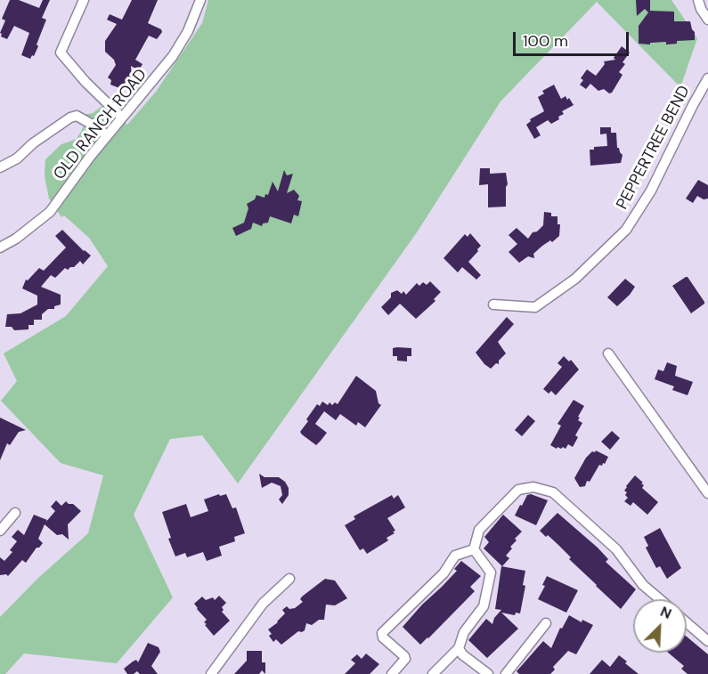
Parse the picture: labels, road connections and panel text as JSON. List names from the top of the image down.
{
  "streets": {
    "street": ["OLD RANCH ROAD", "PEPPERTREE BEND"]
  },
  "scale_bar": "100 m",
  "north": "top right"
}
